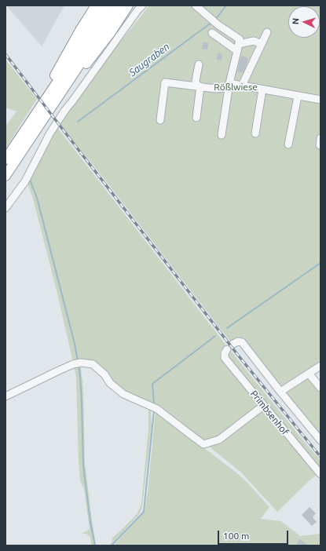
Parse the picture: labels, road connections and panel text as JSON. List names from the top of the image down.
{
  "streets": {
    "lane": ["Primbsenhof"]
  },
  "water": ["Saugraben"],
  "parks": ["Rößlwiese"],
  "scale_bar": "100 m",
  "north": "left"
}
